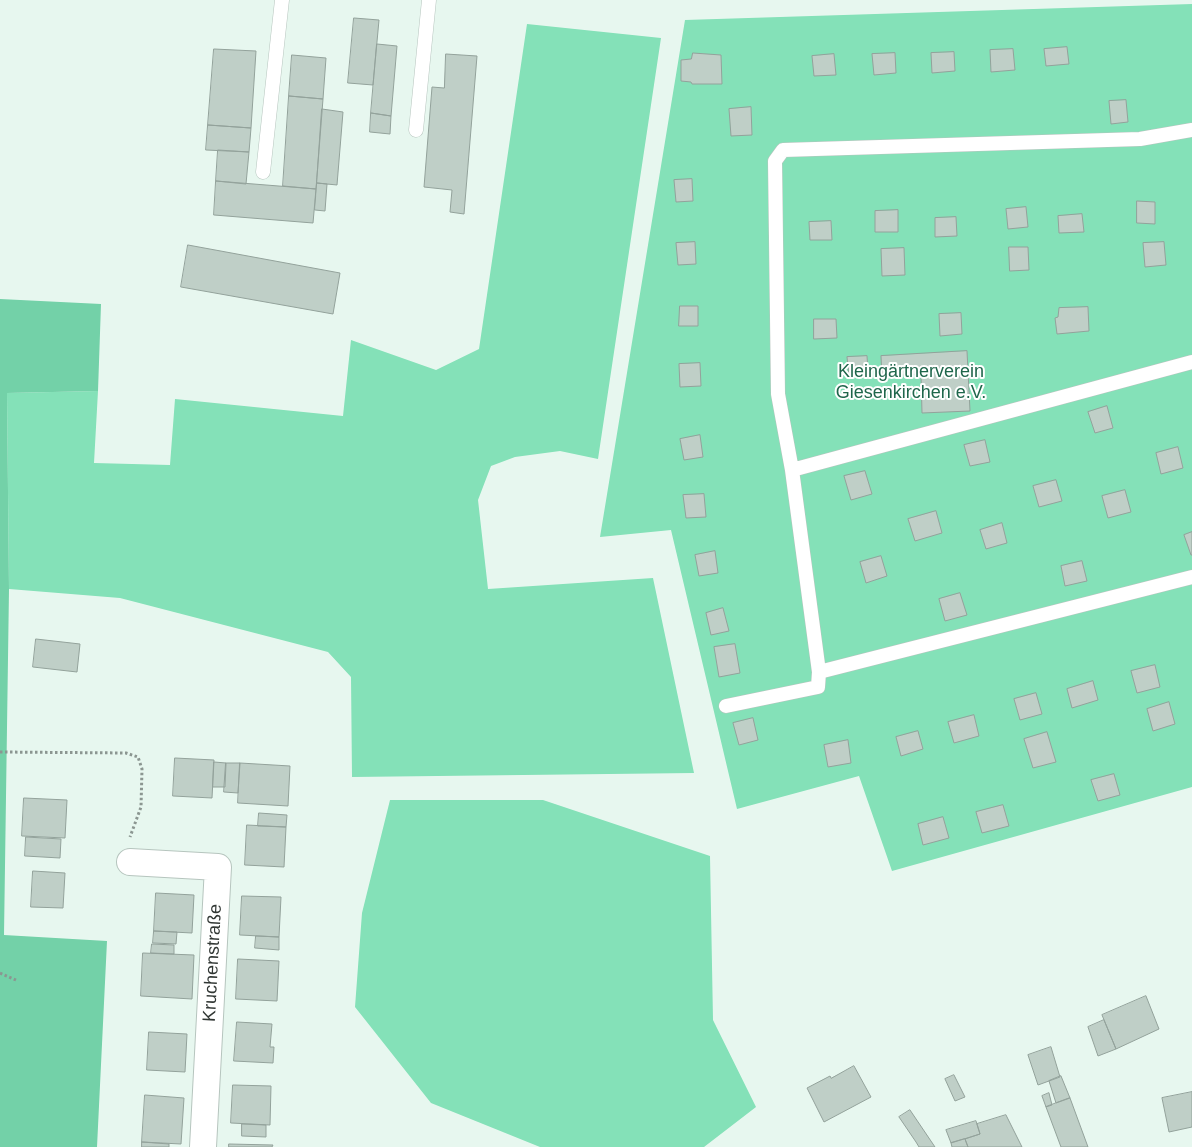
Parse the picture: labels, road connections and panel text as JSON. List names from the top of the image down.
{
  "streets": {
    "street": ["Kruchenstraße"]
  },
  "parks": ["Kleingärtnerverein Giesenkirchen e.V."]
}
